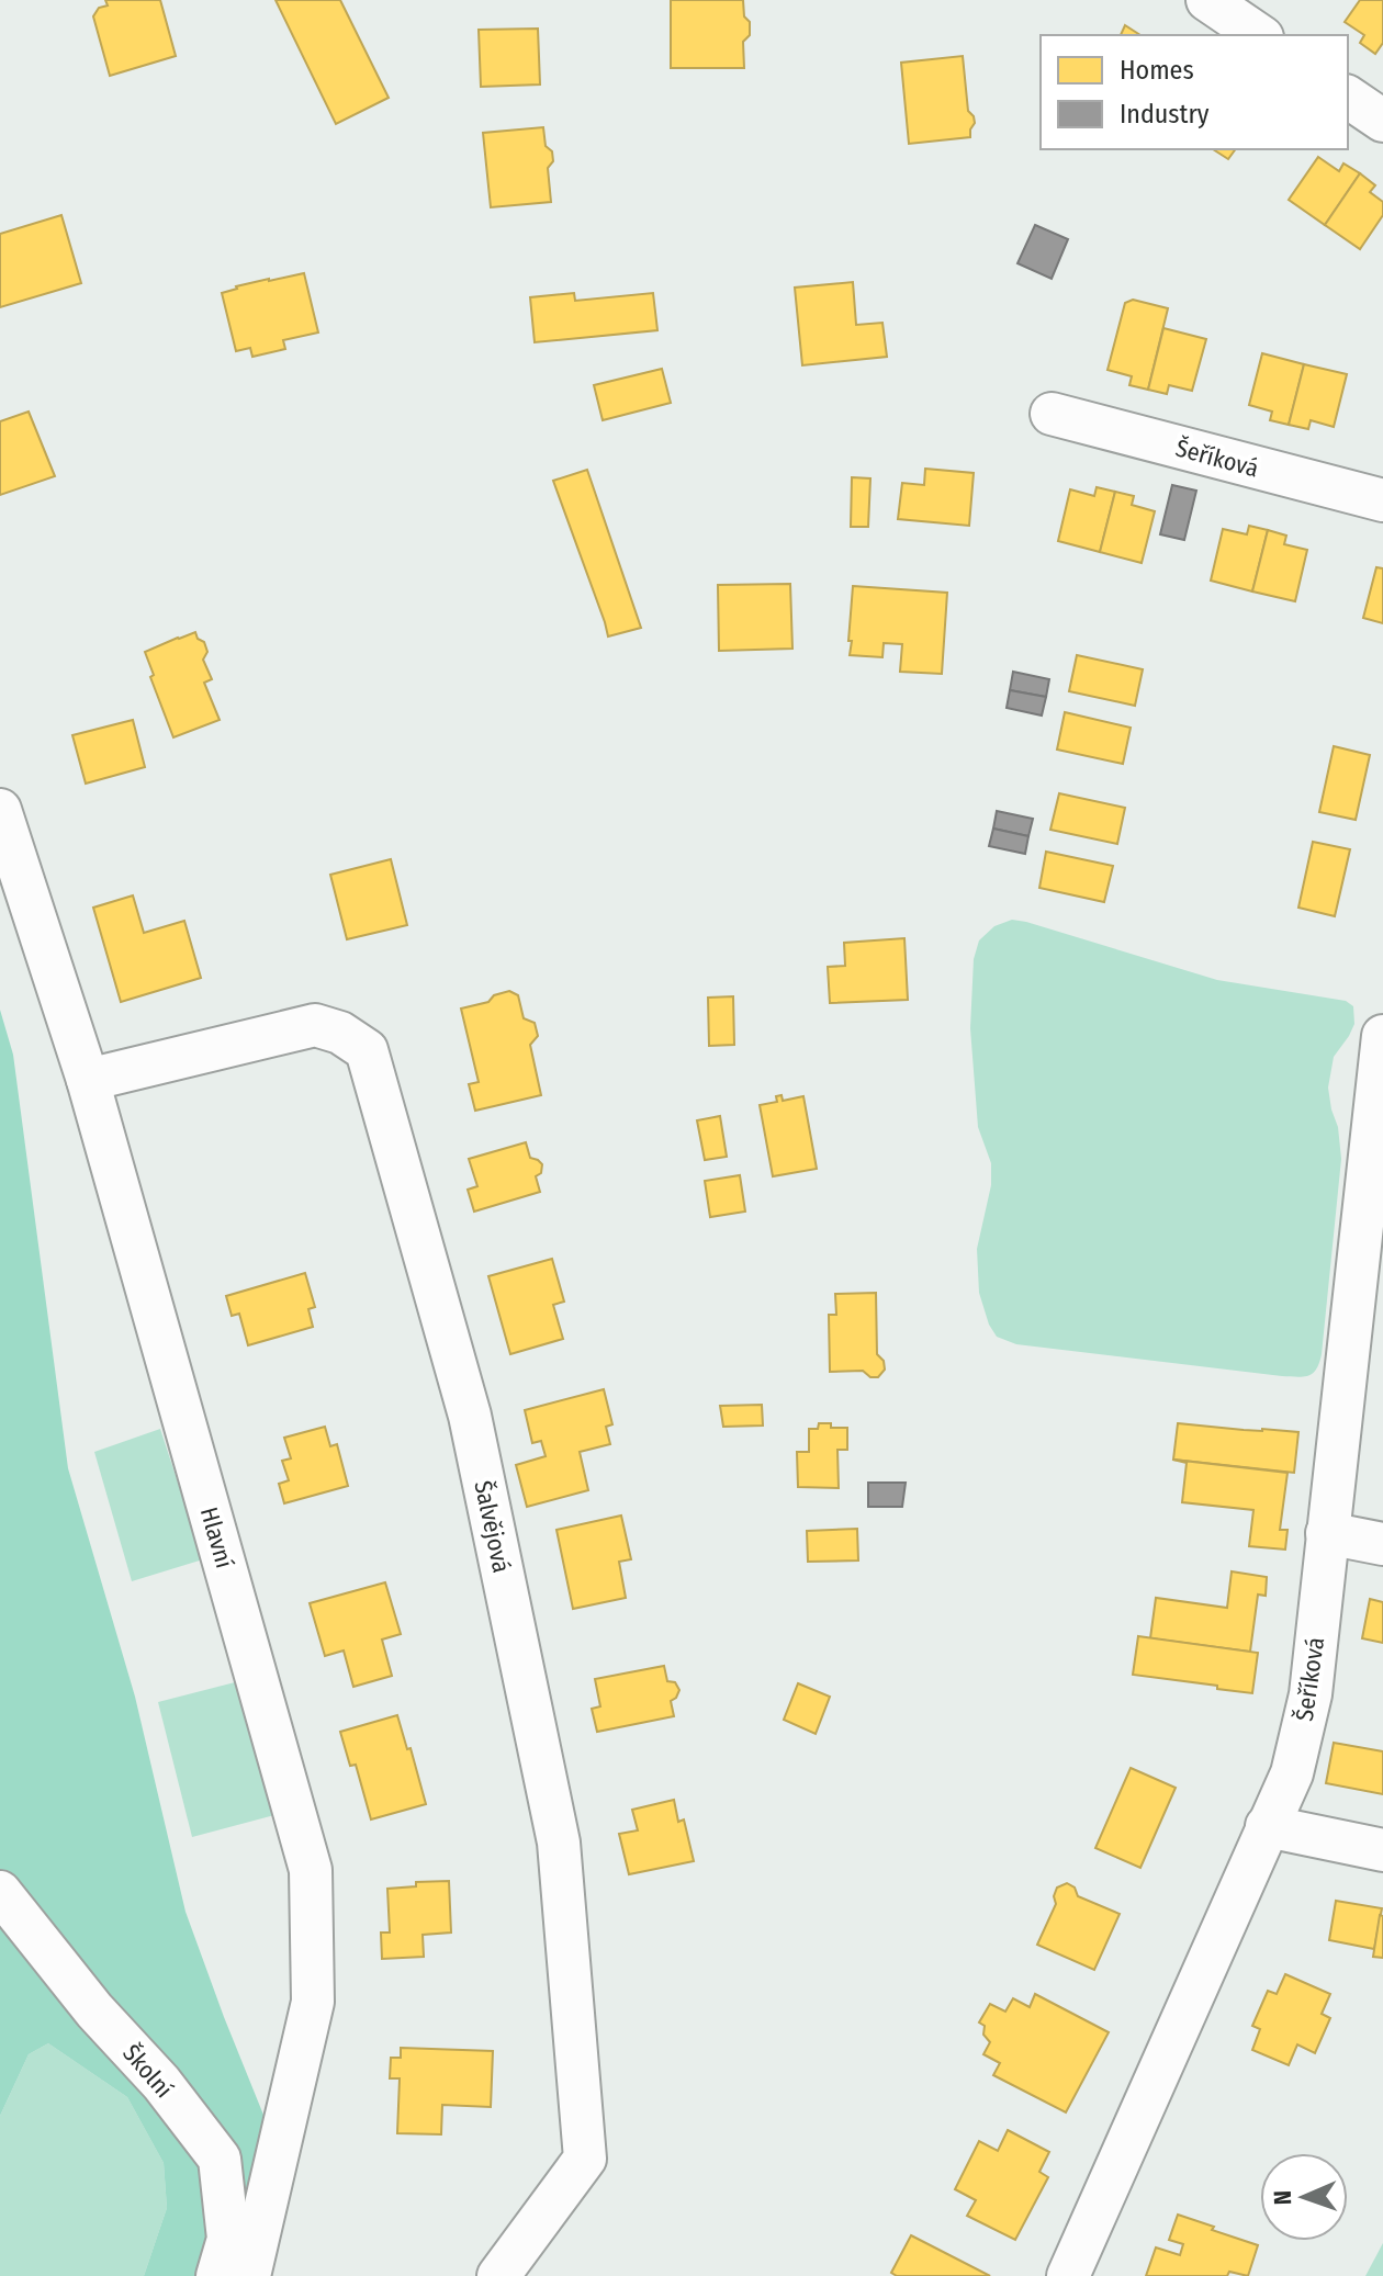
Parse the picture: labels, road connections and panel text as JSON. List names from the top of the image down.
{
  "streets": {
    "street": [
      "Šeříková",
      "Šalvějová",
      "Hlavní",
      "Školní"
    ]
  },
  "crossings": [
    ["Šalvějová", "Hlavní"]
  ],
  "legend": ["Homes", "Industry"],
  "north": "left"
}
